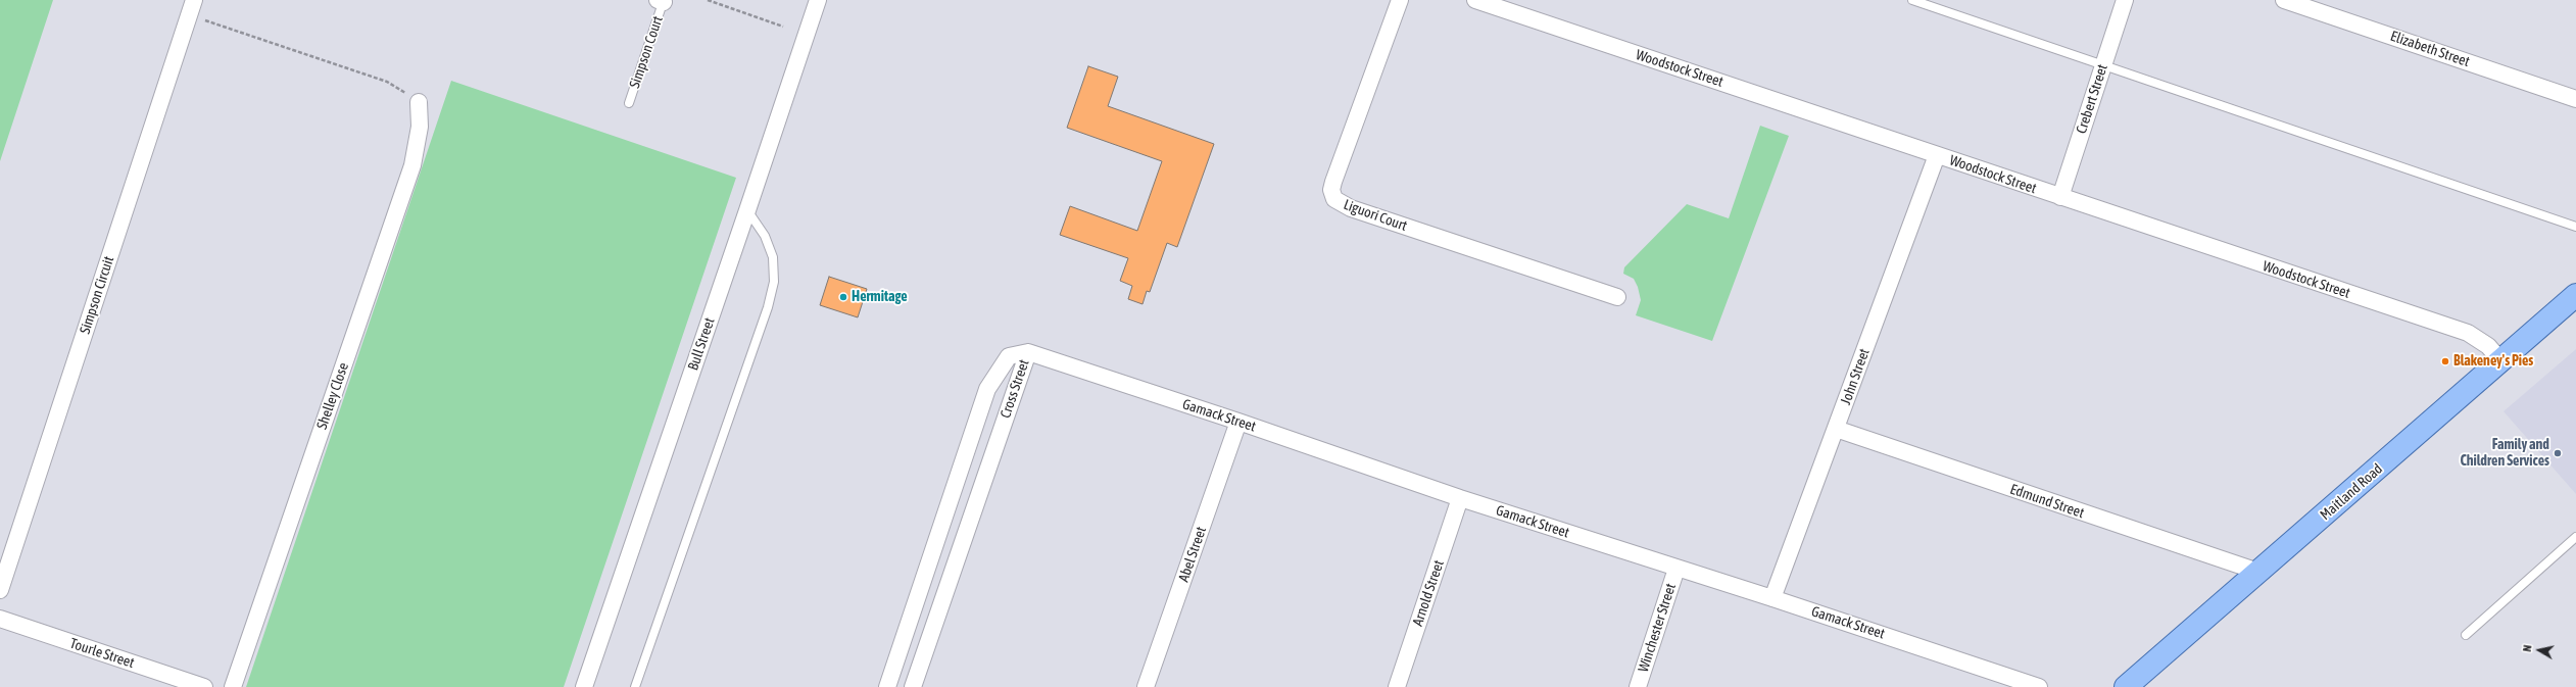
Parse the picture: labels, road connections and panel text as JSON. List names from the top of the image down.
{
  "streets": {
    "main road": ["Maitland Road"],
    "street": [
      "Elizabeth Street",
      "Woodstock Street",
      "Crebert Street",
      "Liguori Court",
      "Simpson Circuit",
      "Bull Street",
      "John Street",
      "Cross Street",
      "Shelley Close",
      "Gamack Street",
      "Edmund Street",
      "Abel Street",
      "Arnold Street",
      "Winchester Street",
      "Tourle Street"
    ],
    "lane": ["Simpson Court"]
  },
  "crossings": [
    ["Woodstock Street", "Crebert Street"],
    ["Woodstock Street", "John Street"],
    ["Woodstock Street", "Maitland Road"],
    ["John Street", "Gamack Street"],
    ["John Street", "Edmund Street"],
    ["Cross Street", "Gamack Street"],
    ["Gamack Street", "Abel Street"],
    ["Gamack Street", "Arnold Street"],
    ["Gamack Street", "Winchester Street"],
    ["Maitland Road", "Edmund Street"]
  ],
  "places": ["Hermitage", "Blakeney's Pies", "Family and Children Services"],
  "north": "left"
}
